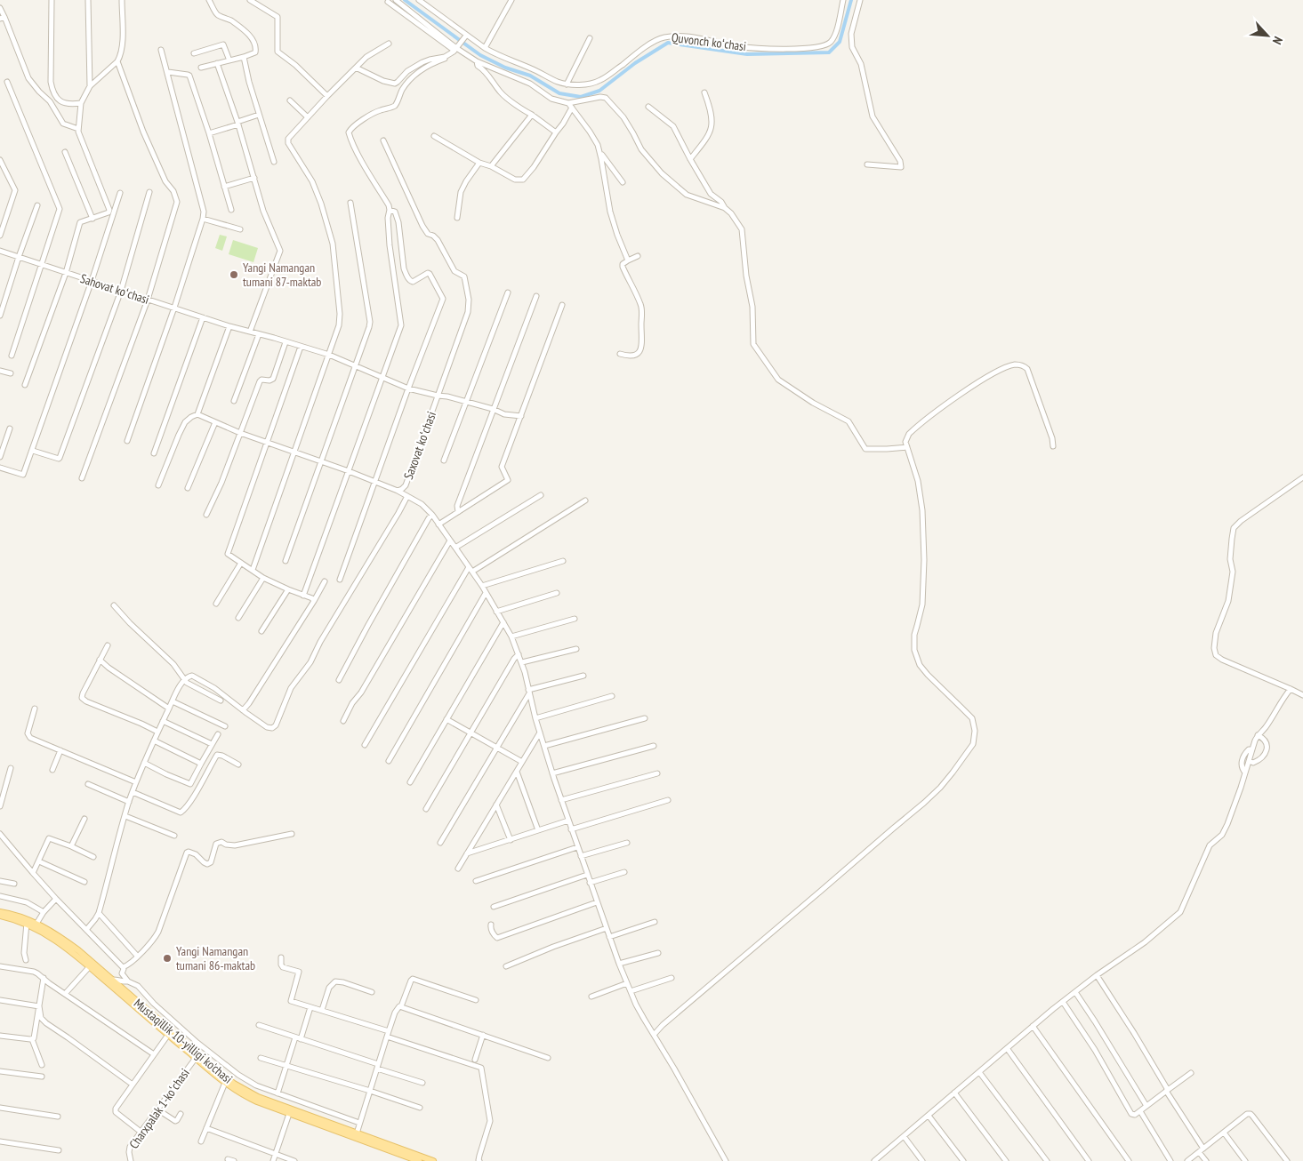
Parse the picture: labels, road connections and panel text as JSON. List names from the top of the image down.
{
  "streets": {
    "main road": ["Mustaqillik 10-yilligi ko'chasi"],
    "street": [
      "Quvonch koʻchasi",
      "Sahovat koʻchasi",
      "Saxovat koʻchasi",
      "Charxpalak 1-koʻchasi"
    ]
  },
  "crossings": [
    ["Sahovat koʻchasi", "Saxovat koʻchasi"],
    ["Mustaqillik 10-yilligi ko'chasi", "Charxpalak 1-koʻchasi"]
  ],
  "places": ["Yangi Namangan tumani 87-maktab", "Yangi Namangan tumani 86-maktab"],
  "north": "bottom right"
}
